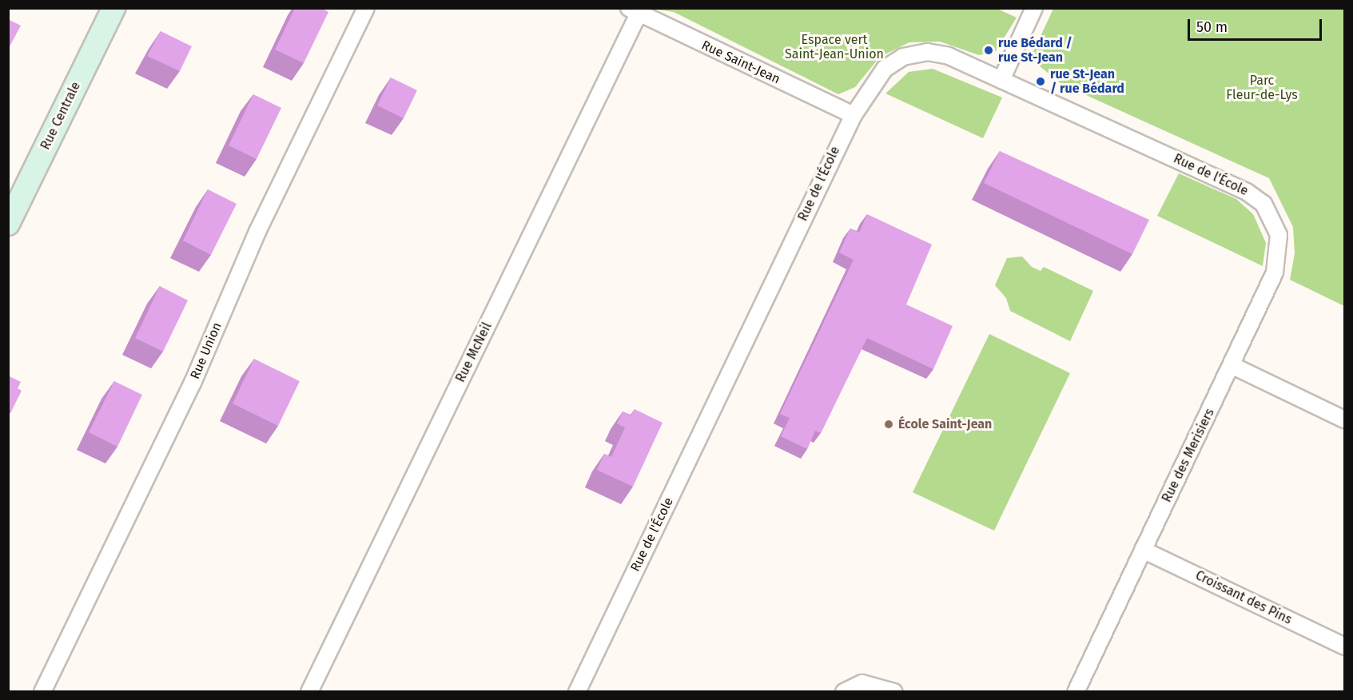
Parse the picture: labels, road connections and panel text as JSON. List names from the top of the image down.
{
  "streets": {
    "street": [
      "Rue Saint-Jean",
      "Rue Centrale",
      "Rue de l'École",
      "Rue Union",
      "Rue McNeil",
      "Rue des Merisiers",
      "Croissant des Pins"
    ]
  },
  "crossings": [
    ["Rue Saint-Jean", "Rue de l'École"],
    ["Rue Saint-Jean", "Rue McNeil"],
    ["Rue de l'École", "Rue des Merisiers"],
    ["Rue des Merisiers", "Croissant des Pins"]
  ],
  "parks": ["Espace vert Saint-Jean-Union", "Parc Fleur-de-Lys"],
  "places": ["rue Bédard / rue St-Jean", "rue St-Jean / rue Bédard", "École Saint-Jean"],
  "scale_bar": "50 m"
}
